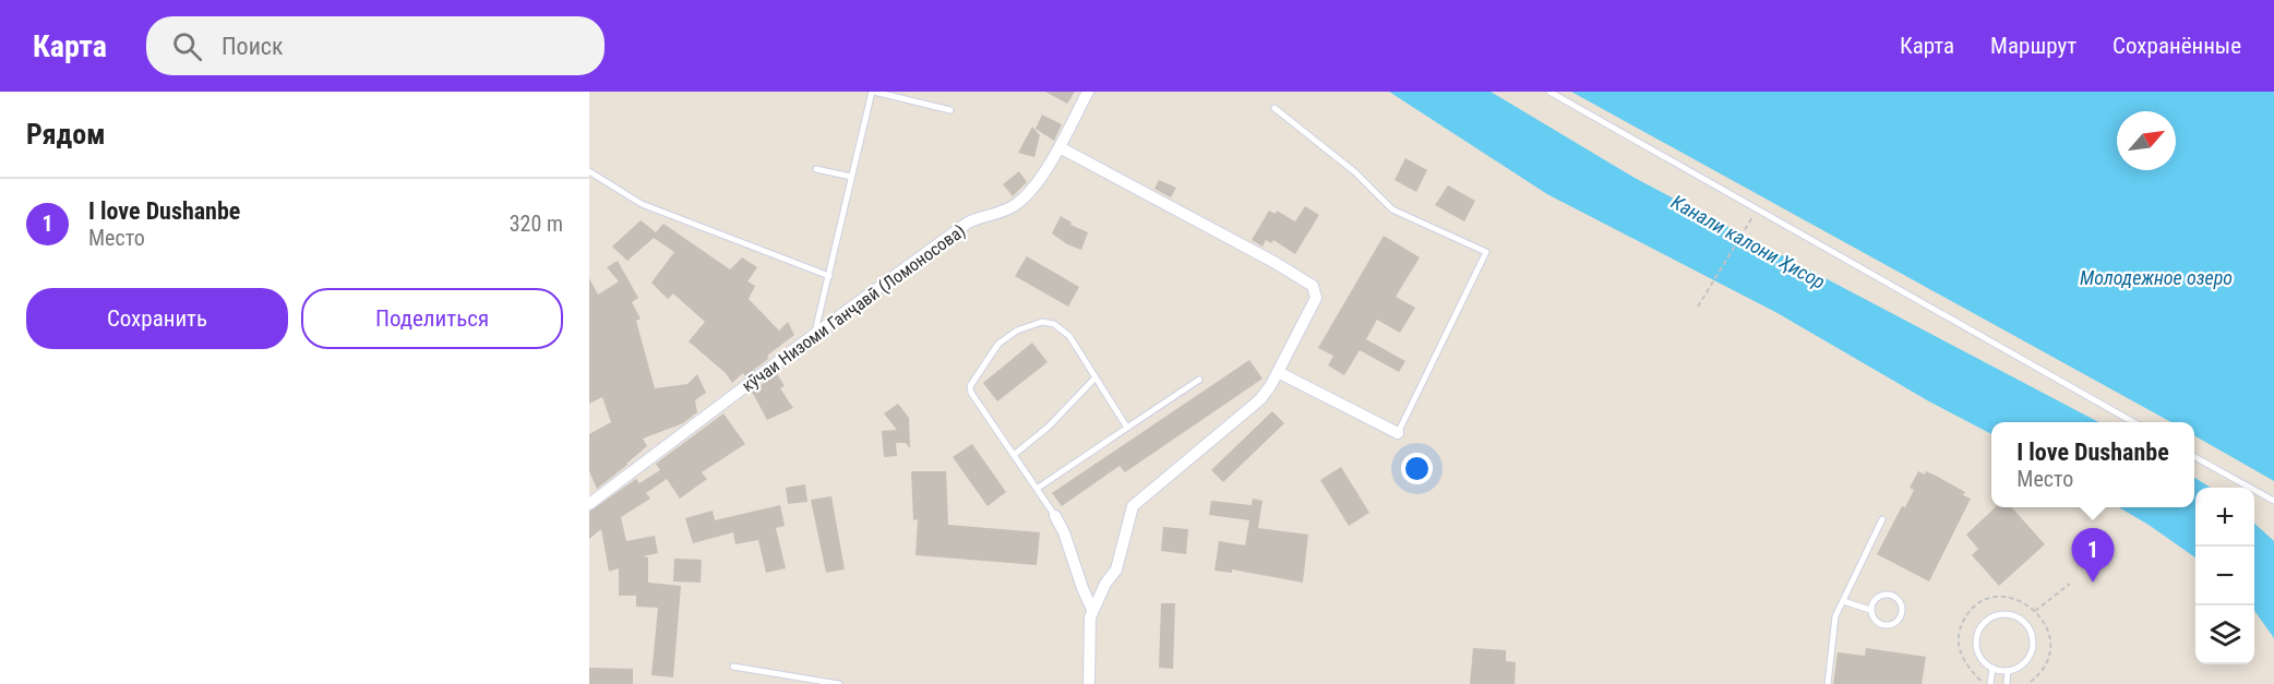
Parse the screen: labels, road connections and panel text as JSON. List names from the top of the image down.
{
  "streets": {
    "street": ["кӯчаи Низоми Ганҷавӣ (Ломоносова)"]
  },
  "water": ["Канали калони Ҳисор", "Молодежное озеро"],
  "north": "top right",
  "page": {
    "header": "Карта",
    "search": "Поиск",
    "nav": ["Карта", "Маршрут", "Сохранённые"],
    "heading": "Рядом",
    "list": [
      {
        "mark": "1",
        "name": "I love Dushanbe",
        "note": "Место",
        "value": "320 m"
      }
    ],
    "buttons": ["Сохранить", "Поделиться"],
    "popup": ["I love Dushanbe", "Место"],
    "map_buttons": ["+", "−"],
    "pins": "1"
  }
}
